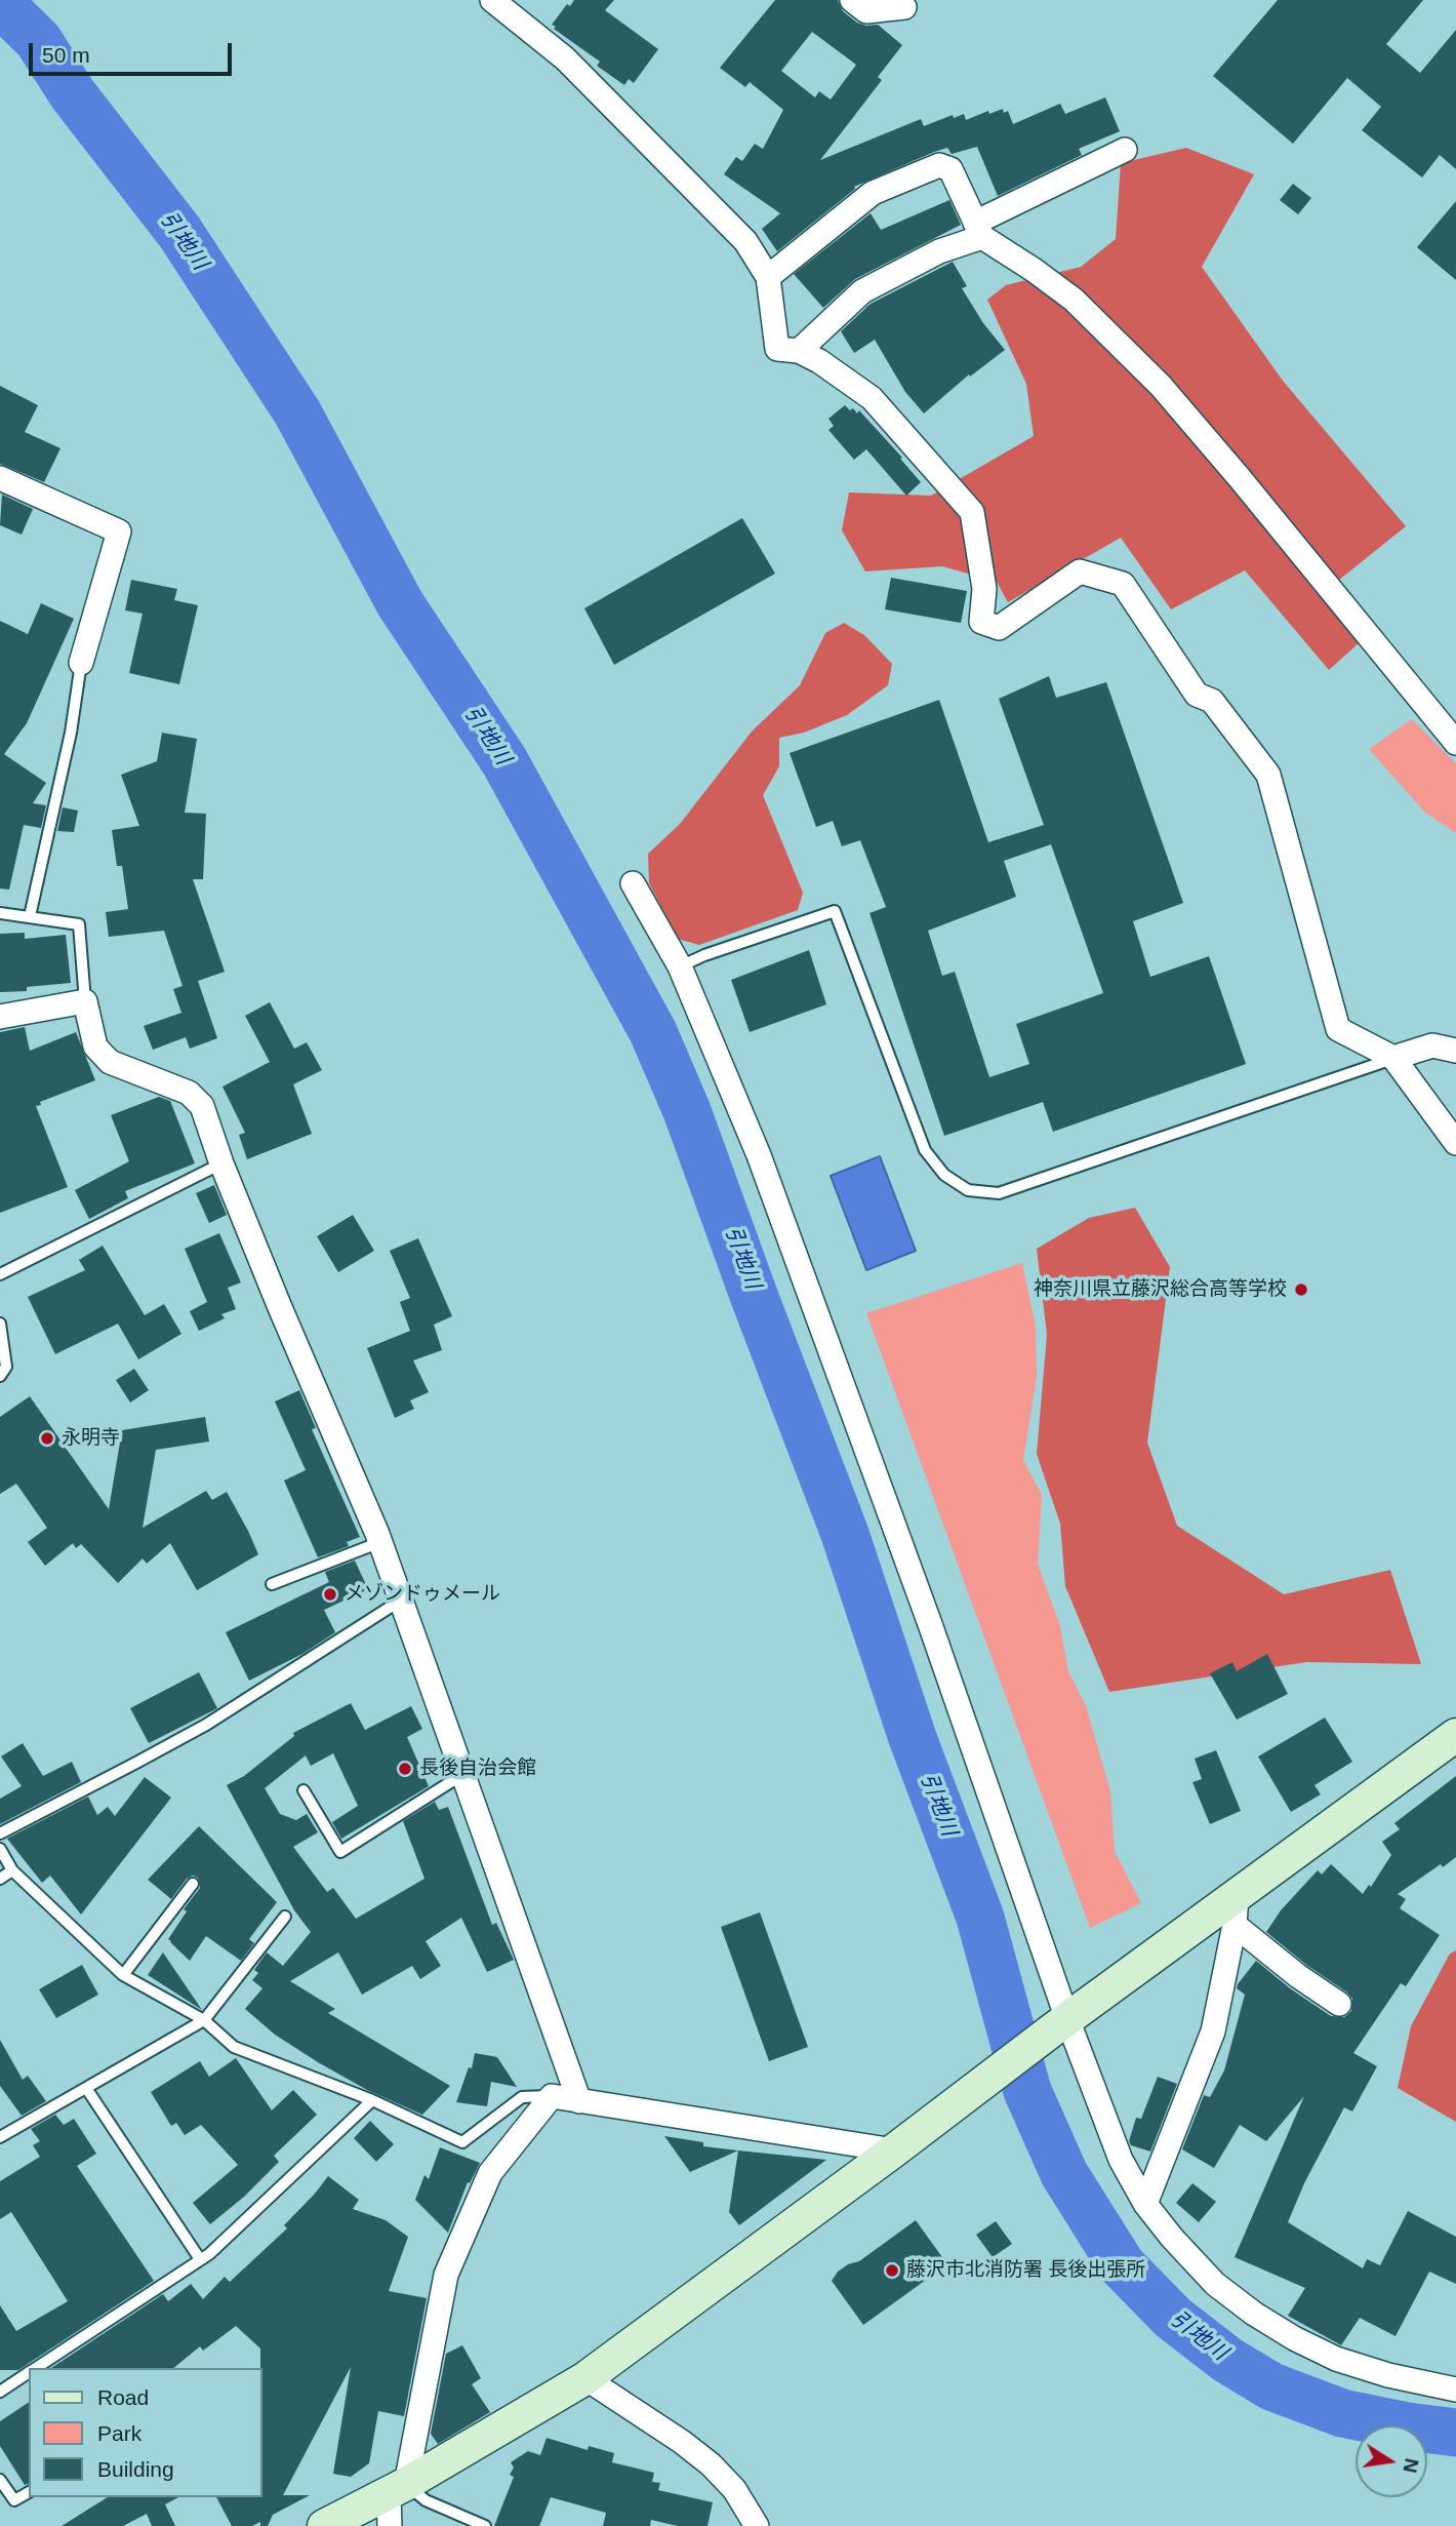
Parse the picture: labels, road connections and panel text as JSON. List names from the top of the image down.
{
  "water": ["引地川"],
  "places": [
    "神奈川県立藤沢総合高等学校",
    "永明寺",
    "メゾンドゥメール",
    "長後自治会館",
    "藤沢市北消防署 長後出張所"
  ],
  "legend": ["Road", "Park", "Building"],
  "scale_bar": "50 m",
  "north": "right"
}
